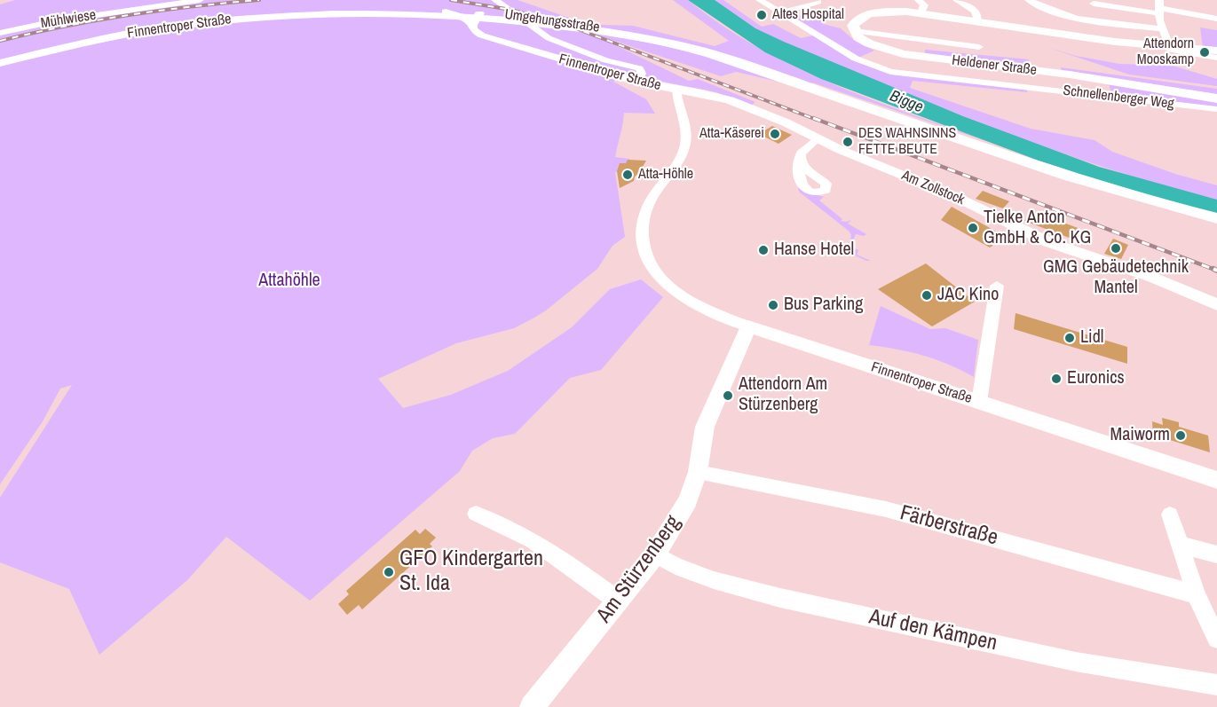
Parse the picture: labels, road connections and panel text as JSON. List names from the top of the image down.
{
  "streets": {
    "main road": ["Umgehungsstraße", "Finnentroper Straße", "Heldener Straße"],
    "street": [
      "Mühlwiese",
      "Schnellenberger Weg",
      "Am Zollstock",
      "Färberstraße",
      "Am Stürzenberg",
      "Auf den Kämpen"
    ]
  },
  "crossings": [
    ["Umgehungsstraße", "Finnentroper Straße"],
    ["Finnentroper Straße", "Am Zollstock"],
    ["Finnentroper Straße", "Am Stürzenberg"],
    ["Färberstraße", "Am Stürzenberg"],
    ["Am Stürzenberg", "Auf den Kämpen"]
  ],
  "water": ["Bigge"],
  "parks": ["Attahöhle"],
  "places": [
    "Altes Hospital",
    "Attendorn Mooskamp",
    "Atta-Käserei",
    "DES WAHNSINNS FETTE BEUTE",
    "Atta-Höhle",
    "Tielke Anton GmbH & Co. KG",
    "GMG Gebäudetechnik Mantel",
    "Hanse Hotel",
    "JAC Kino",
    "Bus Parking",
    "Lidl",
    "Euronics",
    "Attendorn Am Stürzenberg",
    "Maiworm",
    "GFO Kindergarten St. Ida"
  ]
}
